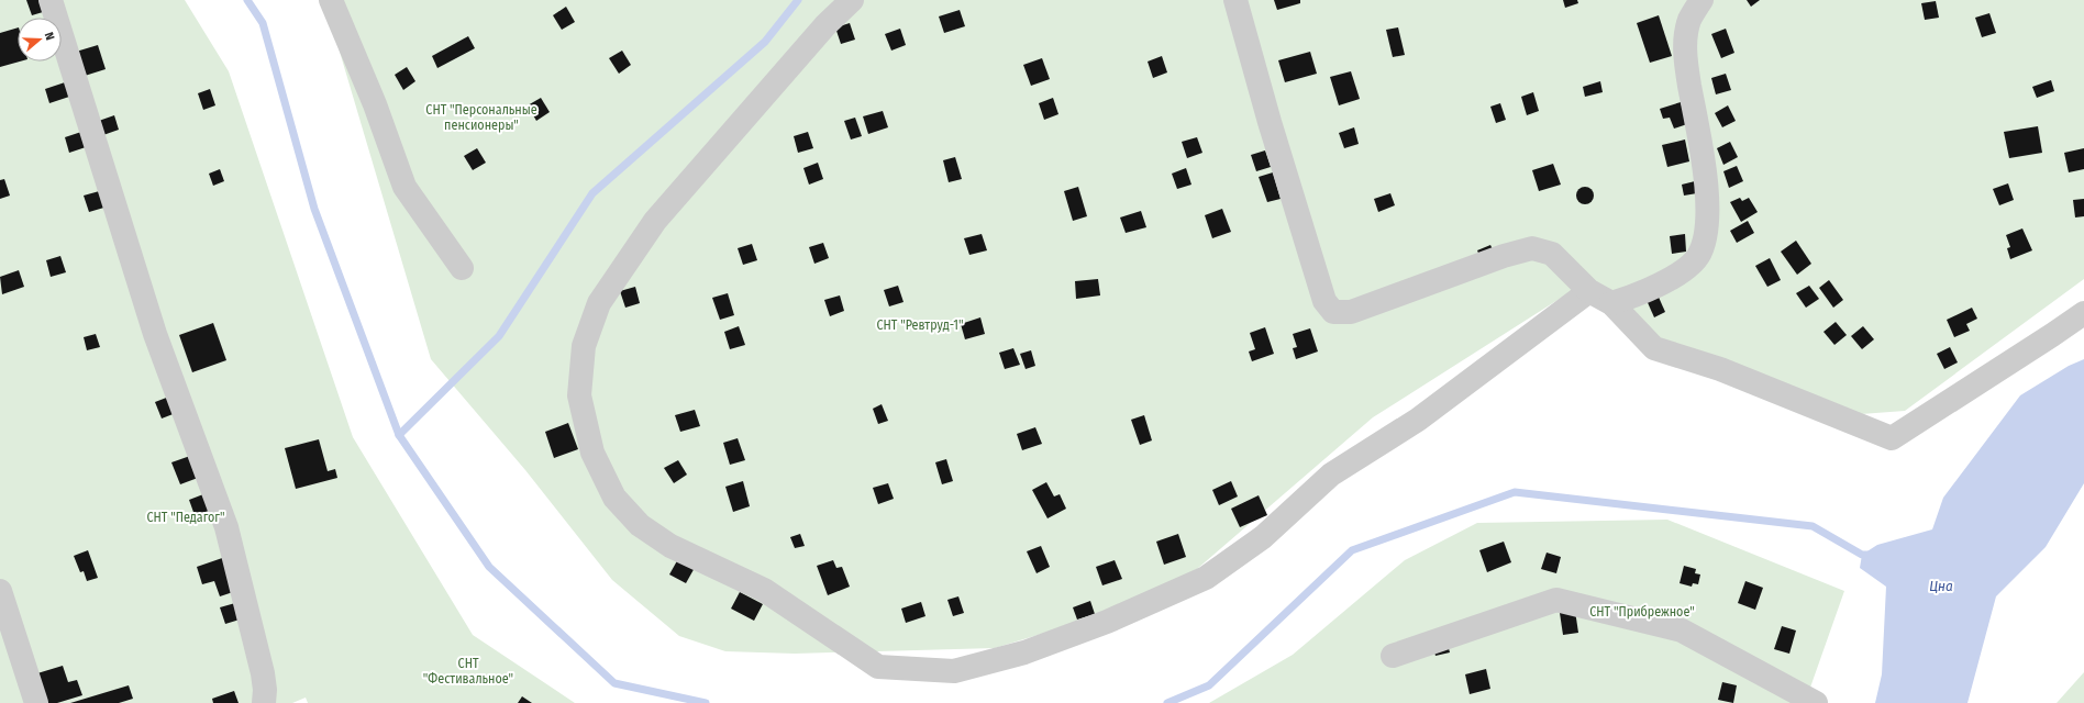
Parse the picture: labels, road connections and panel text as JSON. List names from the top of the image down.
{
  "water": ["Цна"],
  "parks": [
    "СНТ \"Персональные пенсионеры\"",
    "СНТ \"Ревтруд-1\"",
    "СНТ \"Педагог\"",
    "СНТ \"Прибрежное\"",
    "СНТ \"Фестивальное\""
  ],
  "north": "right"
}
